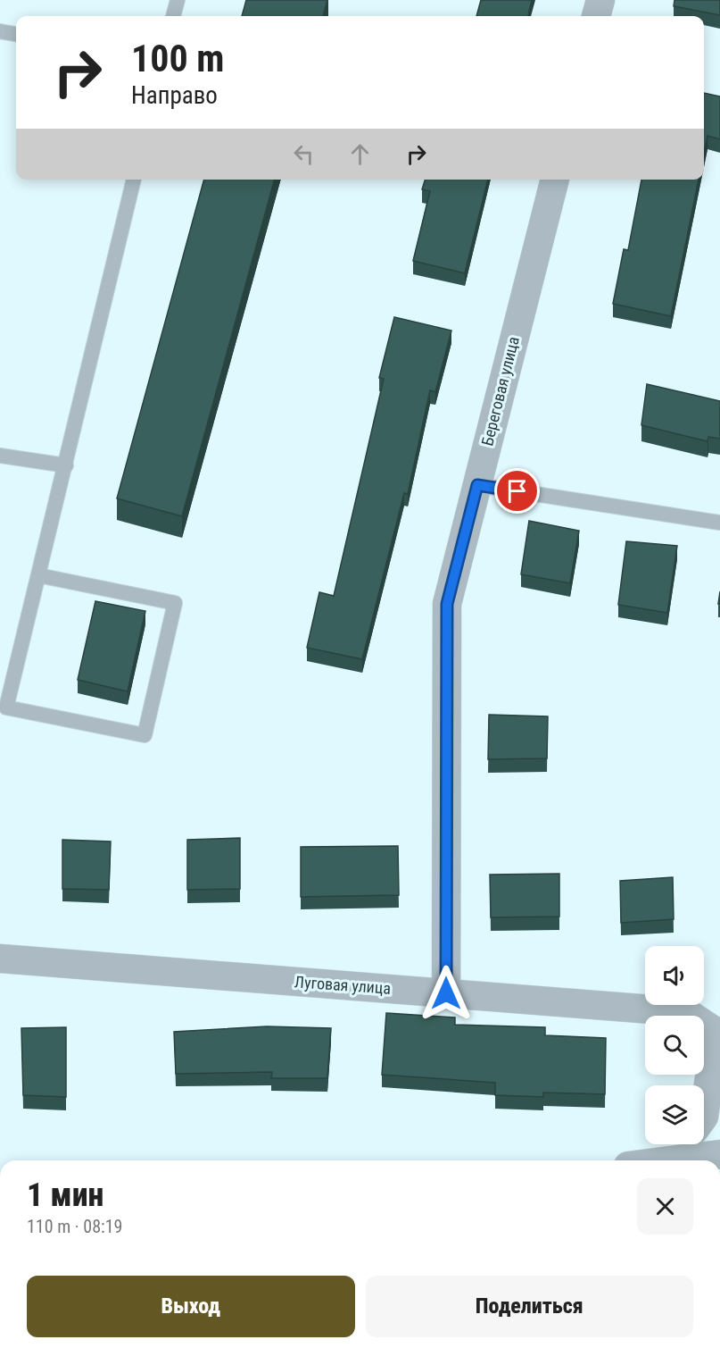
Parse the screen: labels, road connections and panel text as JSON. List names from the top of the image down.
{
  "streets": {
    "street": ["Береговая улица", "Луговая улица"]
  },
  "crossings": [
    ["Береговая улица", "Луговая улица"]
  ],
  "page": {
    "turn": ["100 m", "Направо"],
    "heading": ["1 мин", "110 m · 08:19"],
    "buttons": ["Выход", "Поделиться"]
  }
}
